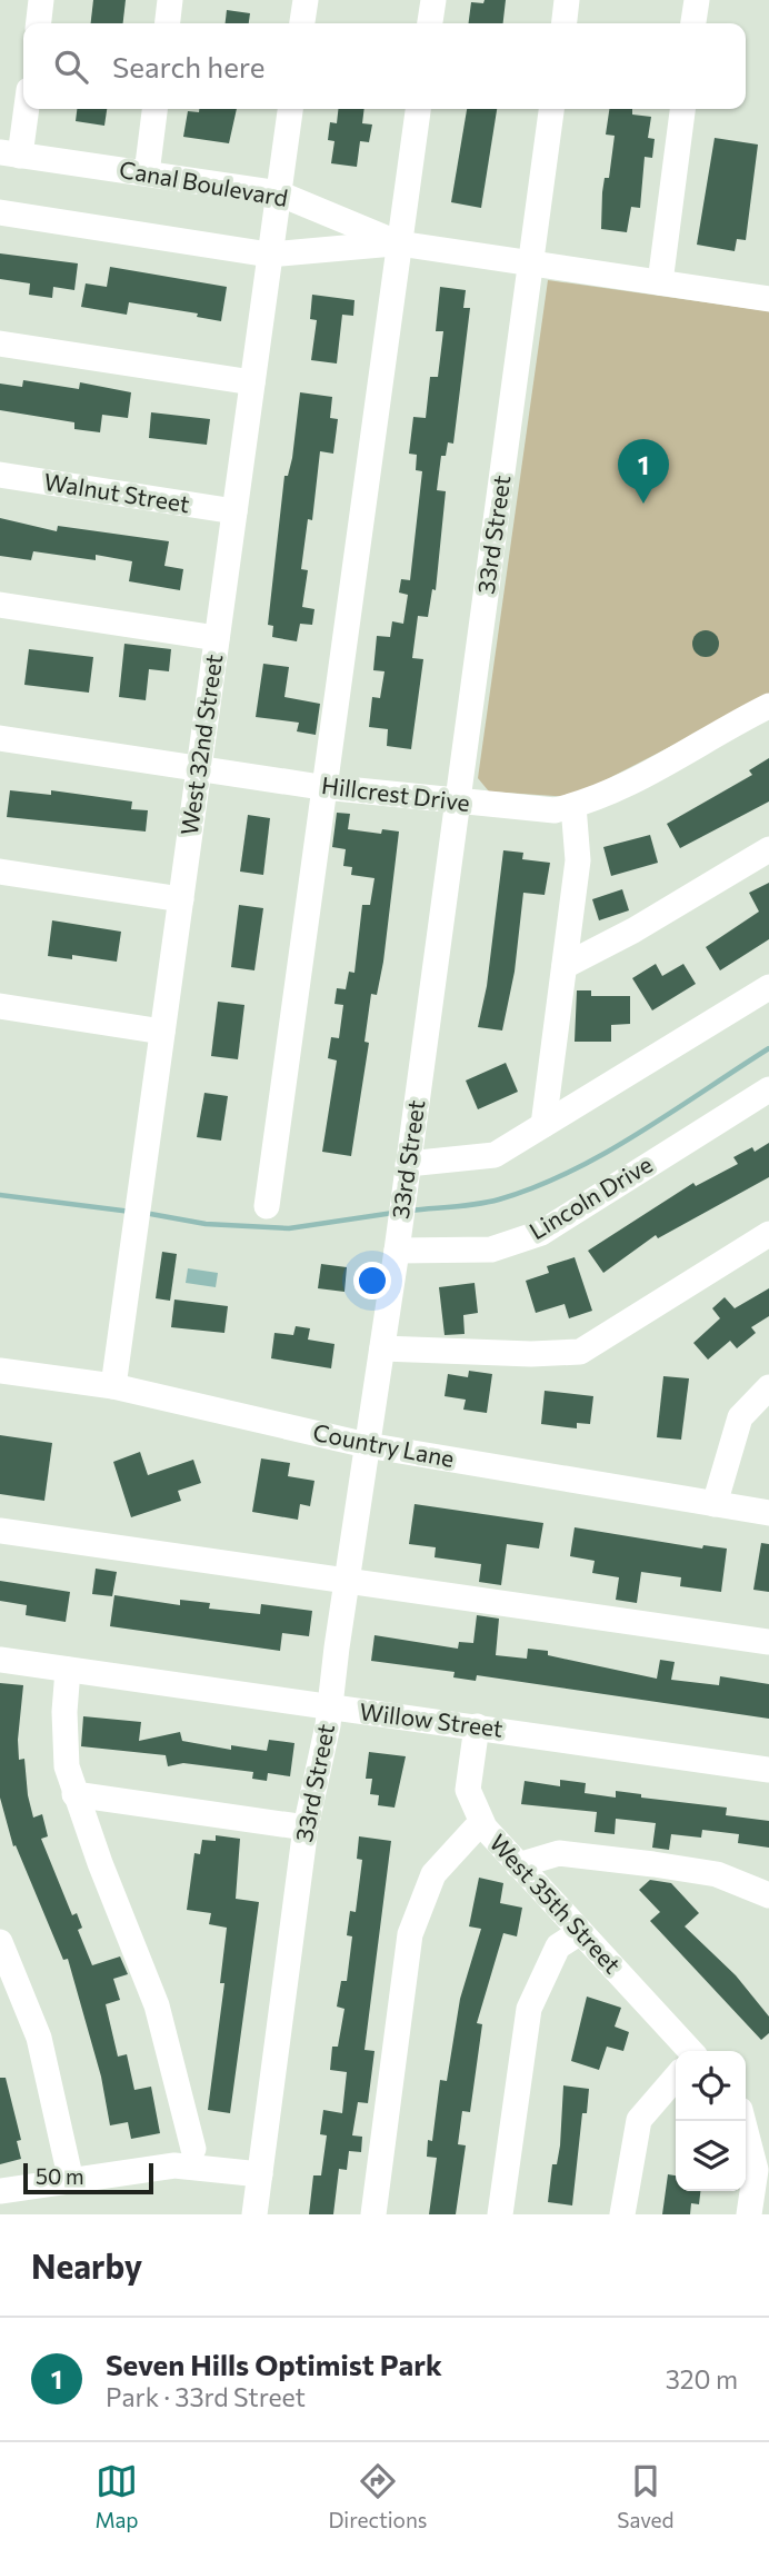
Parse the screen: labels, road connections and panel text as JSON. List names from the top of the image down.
{
  "streets": {
    "street": [
      "Canal Boulevard",
      "Walnut Street",
      "33rd Street",
      "West 32nd Street",
      "Hillcrest Drive",
      "Lincoln Drive",
      "Country Lane",
      "Willow Street",
      "West 35th Street"
    ]
  },
  "crossings": [
    ["Canal Boulevard", "33rd Street"],
    ["Canal Boulevard", "West 32nd Street"],
    ["Walnut Street", "West 32nd Street"],
    ["33rd Street", "Hillcrest Drive"],
    ["33rd Street", "Lincoln Drive"],
    ["33rd Street", "Country Lane"],
    ["33rd Street", "Willow Street"],
    ["West 32nd Street", "Hillcrest Drive"],
    ["West 32nd Street", "Country Lane"],
    ["Willow Street", "West 35th Street"]
  ],
  "scale_bar": "50 m",
  "page": {
    "search": "Search here",
    "pins": "1",
    "scale": "50 m",
    "heading": "Nearby",
    "list": [
      {
        "mark": "1",
        "name": "Seven Hills Optimist Park",
        "note": "Park · 33rd Street",
        "value": "320 m"
      }
    ],
    "nav": ["Map", "Directions", "Saved"]
  }
}
